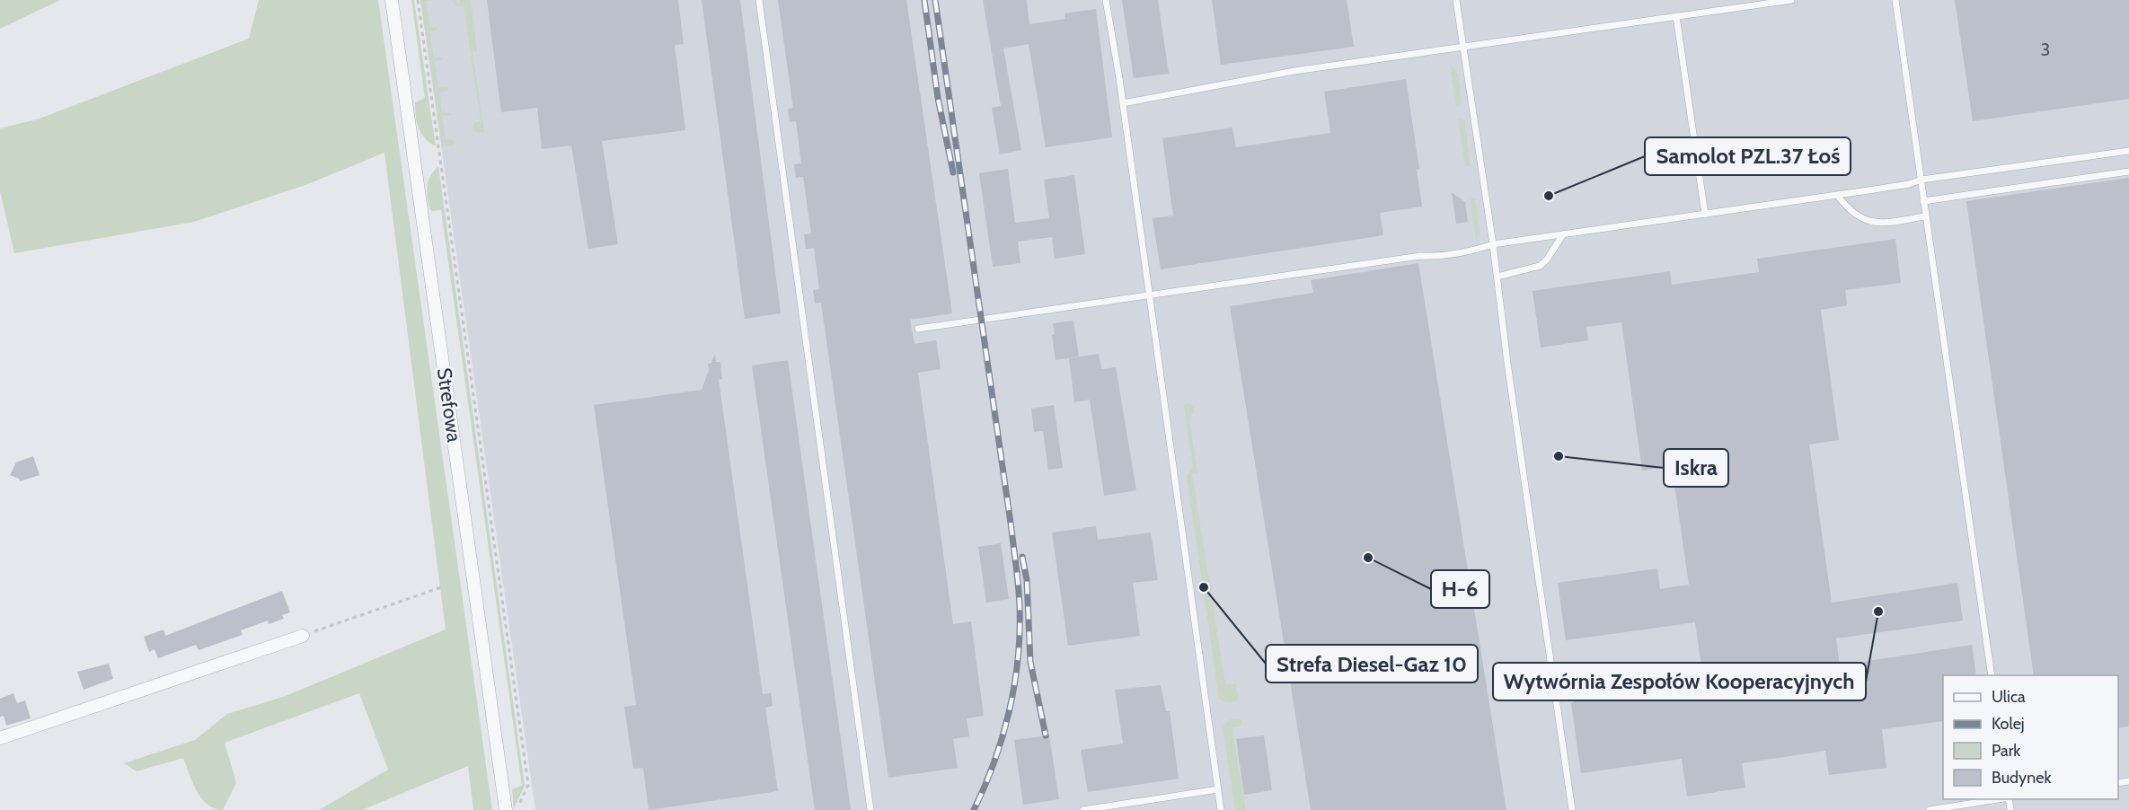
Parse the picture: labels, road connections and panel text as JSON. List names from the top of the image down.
{
  "streets": {
    "street": ["Strefowa"]
  },
  "places": [
    "Samolot PZL.37 Łoś",
    "Iskra",
    "H-6",
    "Strefa Diesel-Gaz 10",
    "Wytwórnia Zespołów Kooperacyjnych"
  ],
  "house_numbers": ["3"],
  "legend": [
    "Ulica",
    "Kolej",
    "Park",
    "Budynek"
  ]
}
